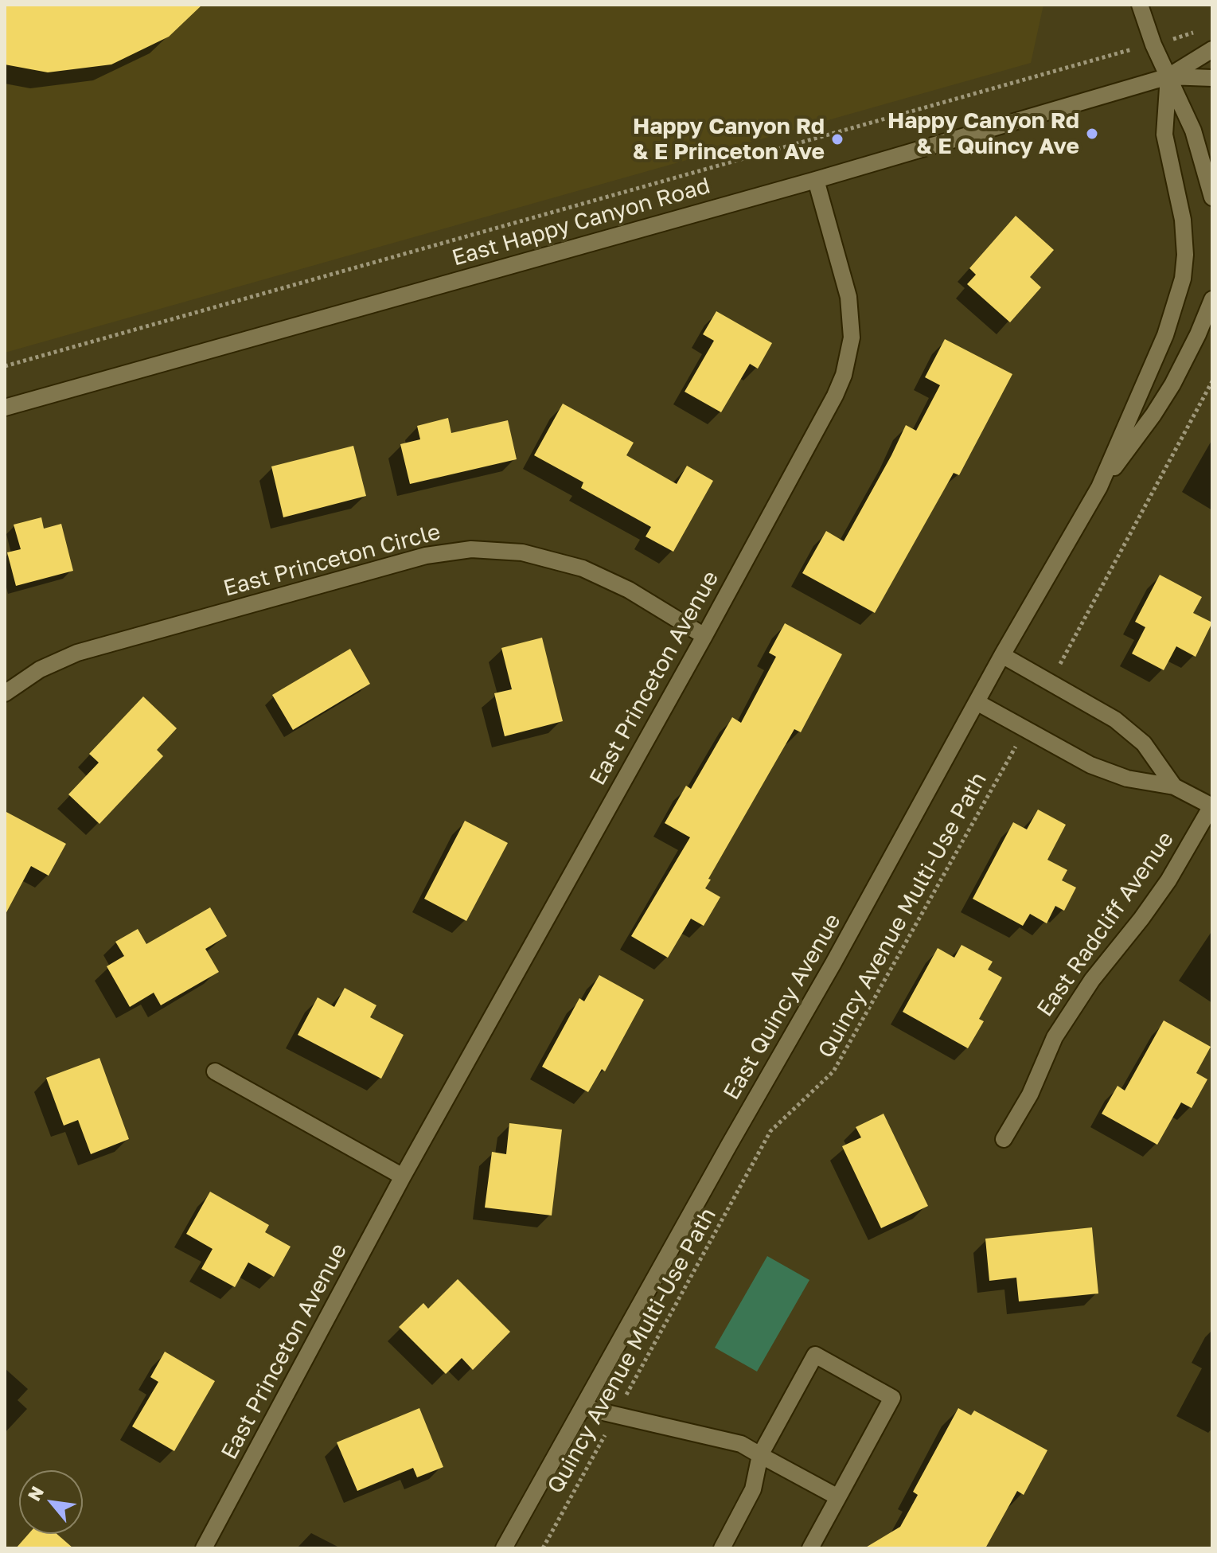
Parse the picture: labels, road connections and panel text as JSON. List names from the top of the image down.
{
  "streets": {
    "street": [
      "East Happy Canyon Road",
      "East Princeton Circle",
      "East Princeton Avenue",
      "East Radcliff Avenue",
      "East Quincy Avenue"
    ],
    "path": ["Quincy Avenue Multi-Use Path"]
  },
  "crossings": [
    ["East Happy Canyon Road", "East Princeton Avenue"],
    ["East Happy Canyon Road", "East Quincy Avenue"],
    ["East Princeton Circle", "East Princeton Avenue"]
  ],
  "places": ["Happy Canyon Rd & E Quincy Ave", "Happy Canyon Rd & E Princeton Ave"],
  "north": "top left"
}
